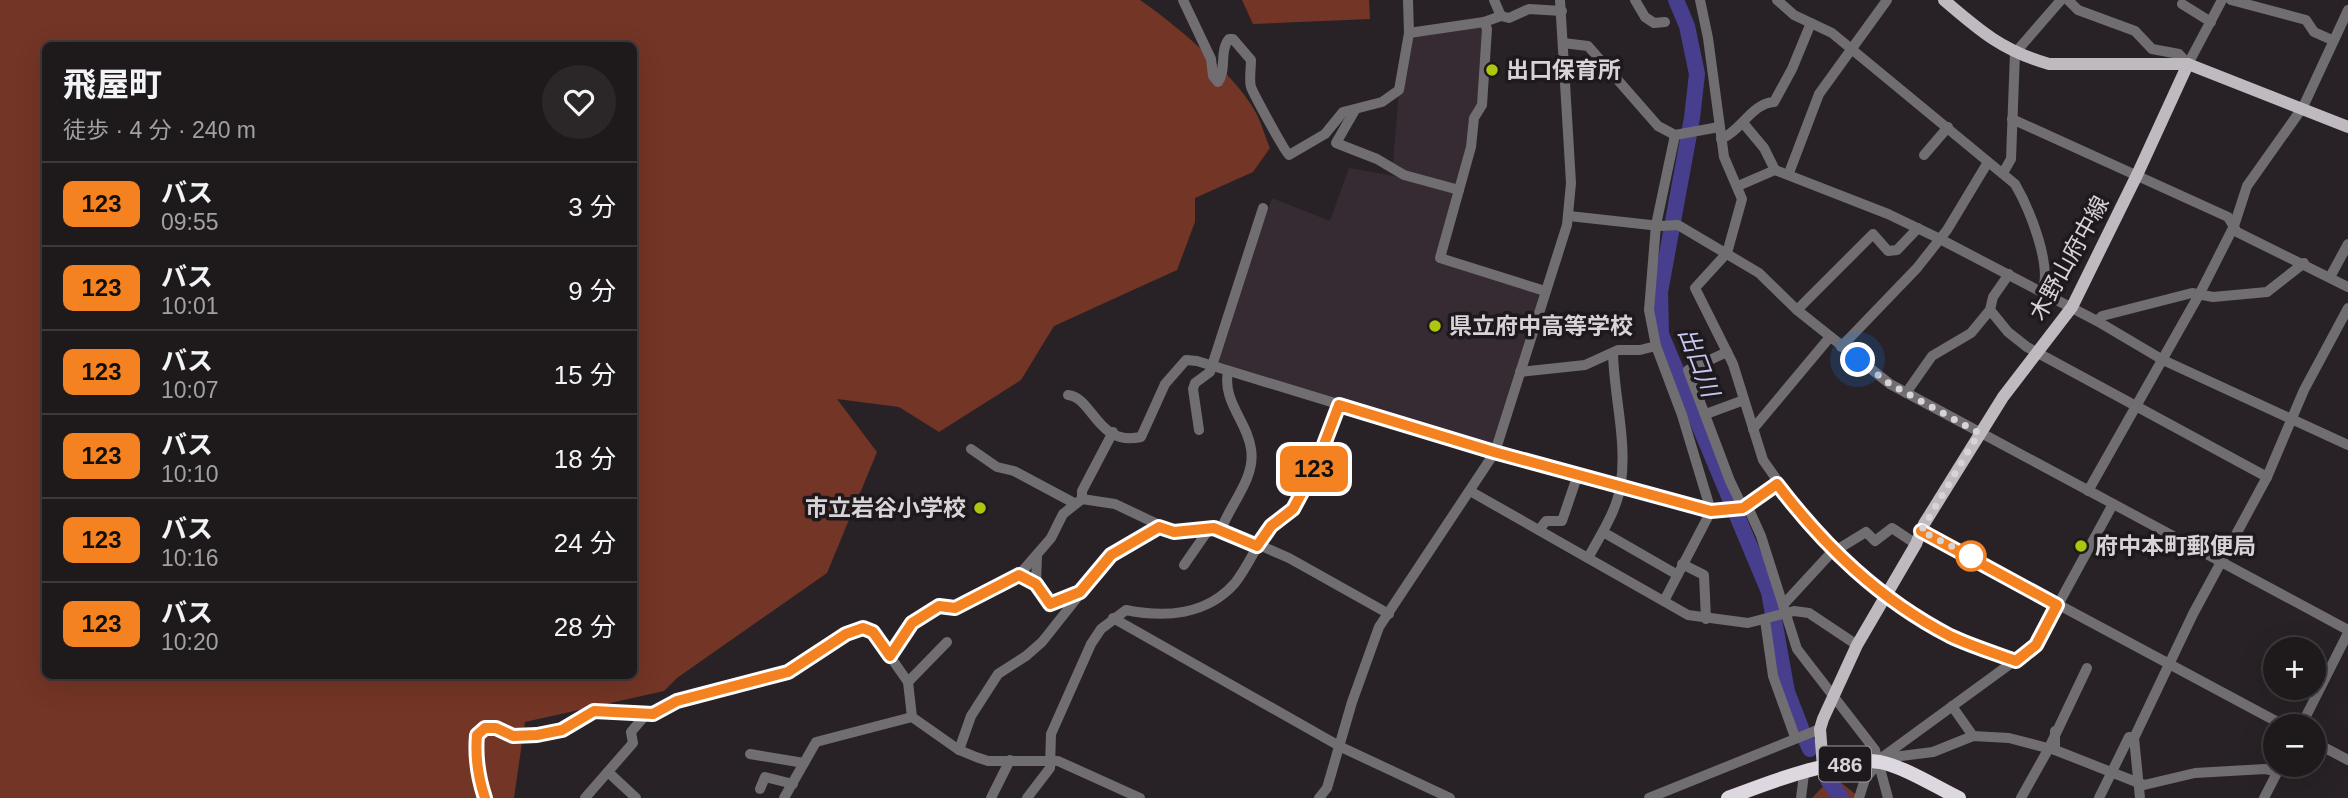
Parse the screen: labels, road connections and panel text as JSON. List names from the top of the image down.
{
  "streets": {
    "highway": ["486"],
    "main road": ["木野山府中線"]
  },
  "crossings": [
    ["木野山府中線", "486"]
  ],
  "water": ["出口川"],
  "places": [
    "出口保育所",
    "県立府中高等学校",
    "市立岩谷小学校",
    "府中本町郵便局"
  ],
  "lines": ["bus line 123"],
  "page": {
    "on_map": "123",
    "heading": ["飛屋町", "徒歩 · 4 分 · 240 m"],
    "list": [
      {
        "mark": "123",
        "name": "バス",
        "note": "09:55",
        "value": "3 分"
      },
      {
        "mark": "123",
        "name": "バス",
        "note": "10:01",
        "value": "9 分"
      },
      {
        "mark": "123",
        "name": "バス",
        "note": "10:07",
        "value": "15 分"
      },
      {
        "mark": "123",
        "name": "バス",
        "note": "10:10",
        "value": "18 分"
      },
      {
        "mark": "123",
        "name": "バス",
        "note": "10:16",
        "value": "24 分"
      },
      {
        "mark": "123",
        "name": "バス",
        "note": "10:20",
        "value": "28 分"
      }
    ],
    "map_buttons": ["+", "−"]
  }
}
